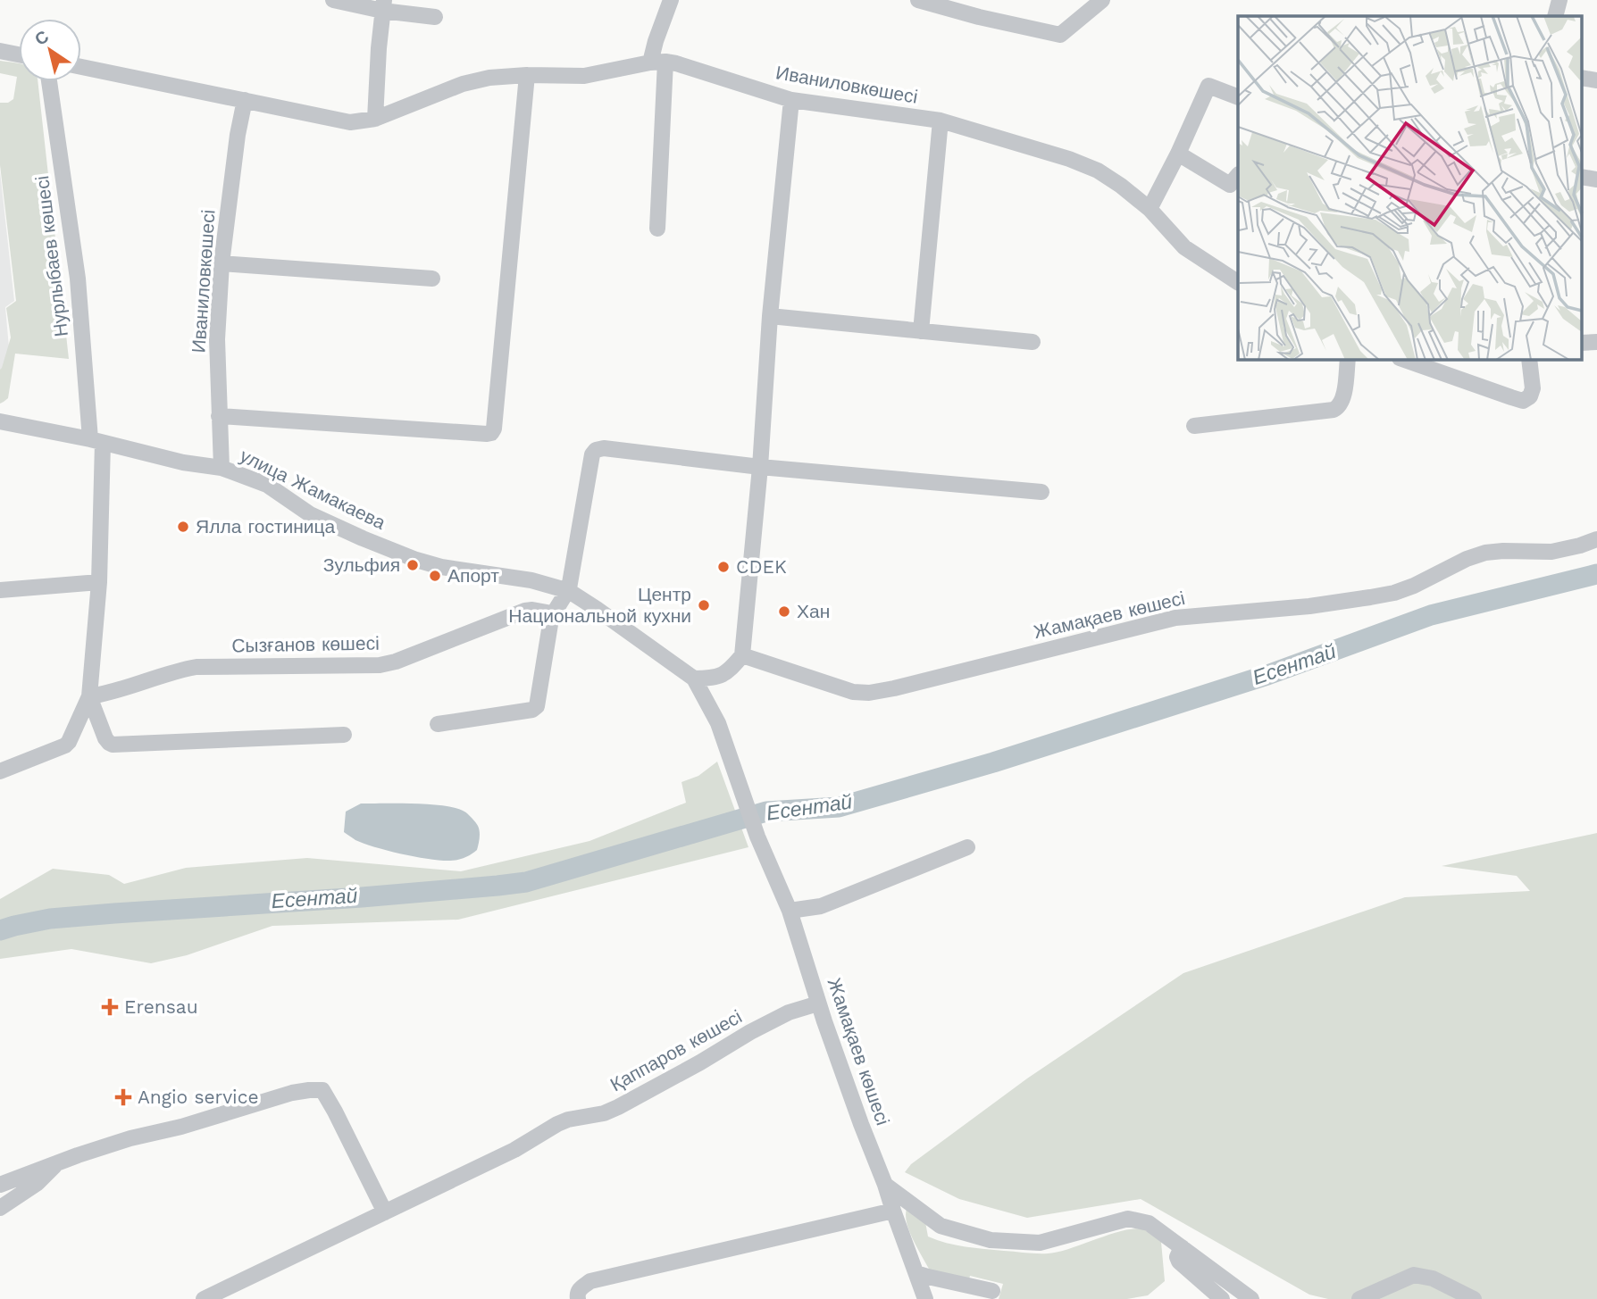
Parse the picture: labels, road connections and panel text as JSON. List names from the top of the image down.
{
  "streets": {
    "street": [
      "Иваниловкөшесі",
      "Нурлыбаев көшесі",
      "улица Жамакаева",
      "Жамақаев көшесі",
      "Сызғанов көшесі",
      "Қаппаров көшесі"
    ]
  },
  "crossings": [
    ["Иваниловкөшесі", "улица Жамакаева"],
    ["Нурлыбаев көшесі", "улица Жамакаева"],
    ["Нурлыбаев көшесі", "Сызғанов көшесі"],
    ["Жамақаев көшесі", "Қаппаров көшесі"]
  ],
  "water": ["Есентай"],
  "places": {
    "other": [
      "Ялла гостиница",
      "Зульфия",
      "CDEK",
      "Апорт",
      "Центр Национальной кухни",
      "Хан"
    ],
    "health": ["Erensau", "Angio service"]
  },
  "north": "top left"
}
